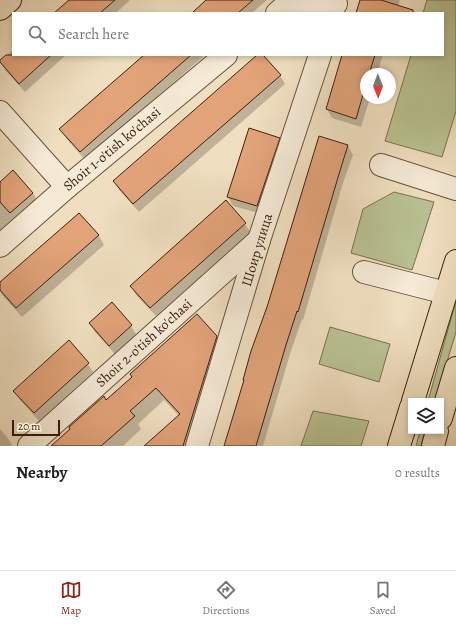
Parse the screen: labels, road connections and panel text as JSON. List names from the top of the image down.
{
  "streets": {
    "street": ["Shoir 1-o'tish ko'chasi", "Шоир улица", "Shoir 2-o'tish ko'chasi"]
  },
  "crossings": [
    ["Шоир улица", "Shoir 2-o'tish ko'chasi"]
  ],
  "scale_bar": "20 m",
  "north": "bottom",
  "page": {
    "search": "Search here",
    "scale": "20 m",
    "heading": ["Nearby", "0 results"],
    "nav": ["Map", "Directions", "Saved"]
  }
}
